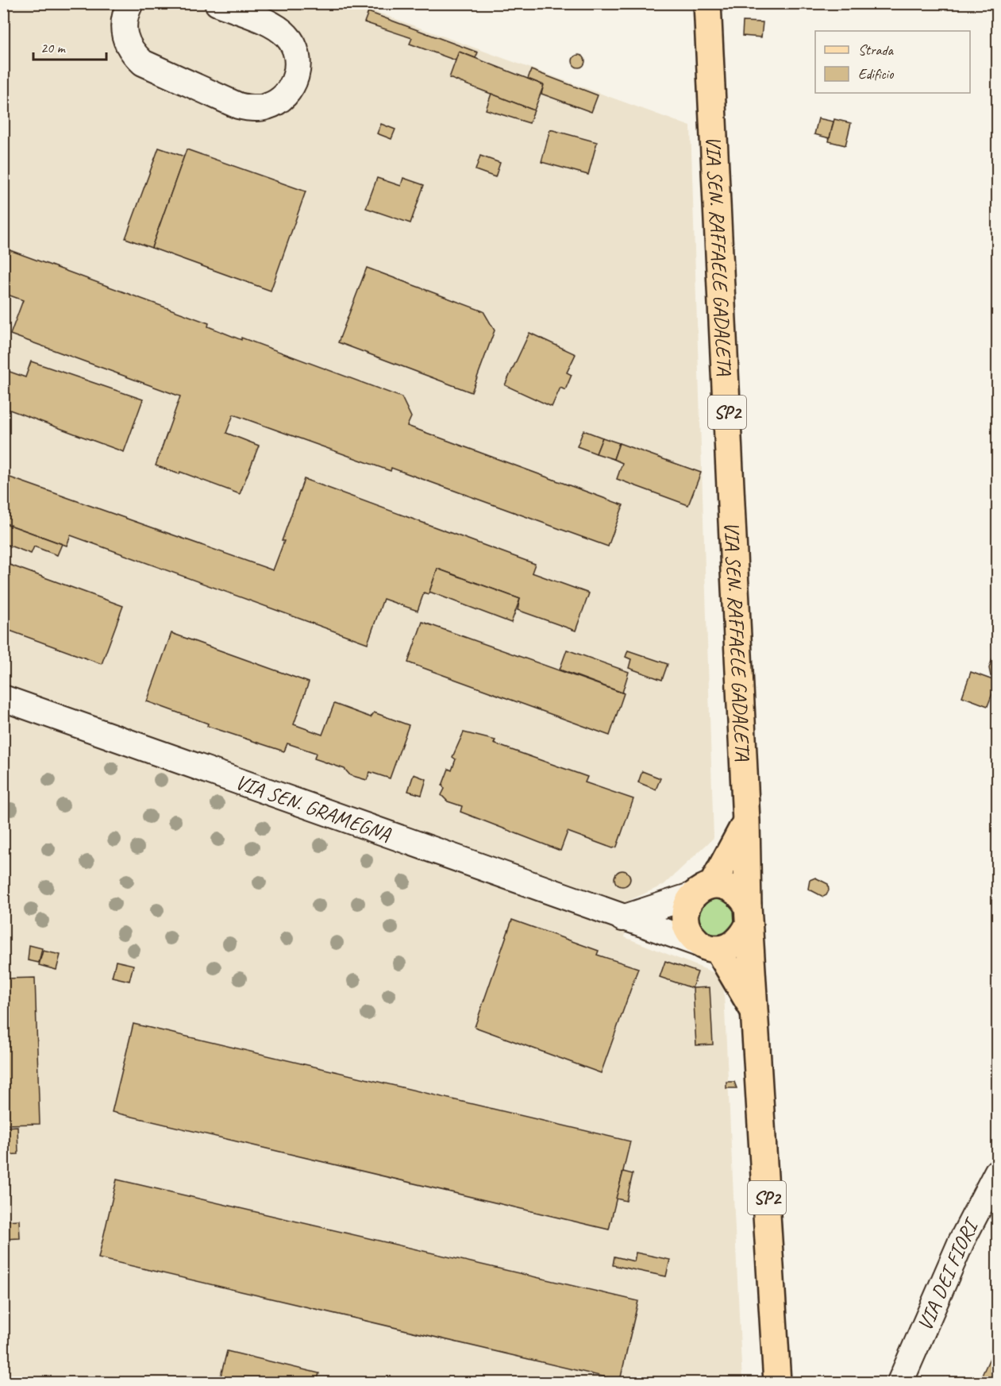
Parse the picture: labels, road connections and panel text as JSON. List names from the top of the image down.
{
  "streets": {
    "main road": ["VIA SEN. RAFFAELE GADALETA", "SP2"],
    "street": ["VIA SEN. GRAMEGNA", "VIA DEI FIORI"]
  },
  "crossings": [
    ["VIA SEN. RAFFAELE GADALETA", "VIA SEN. GRAMEGNA"]
  ],
  "legend": ["Strada", "Edificio"],
  "scale_bar": "20 m"
}
